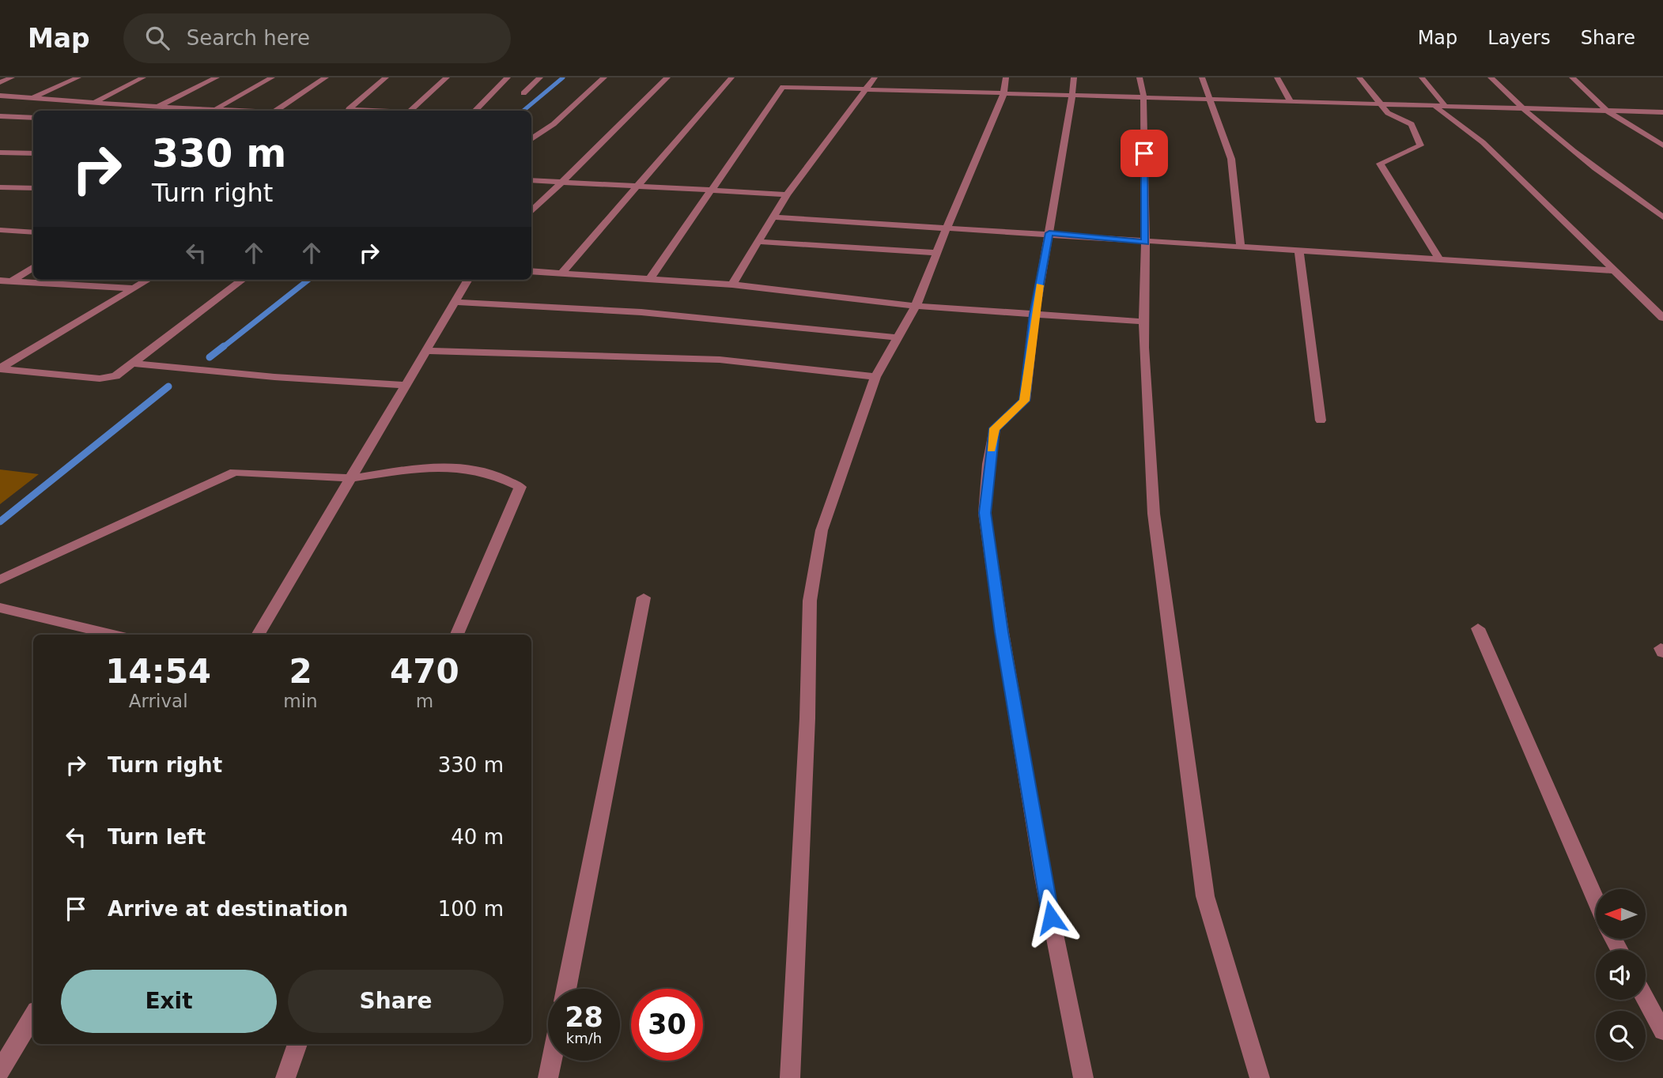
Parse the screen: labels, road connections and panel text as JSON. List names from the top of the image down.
{
  "north": "left",
  "page": {
    "header": "Map",
    "search": "Search here",
    "nav": ["Map", "Layers", "Share"],
    "turn": ["330 m", "Turn right"],
    "eta": [
      "14:54",
      "Arrival",
      "2",
      "min",
      "470",
      "m"
    ],
    "list": [
      {
        "name": "Turn right",
        "value": "330 m"
      },
      {
        "name": "Turn left",
        "value": "40 m"
      },
      {
        "name": "Arrive at destination",
        "value": "100 m"
      }
    ],
    "buttons": ["Exit", "Share"],
    "speed": "28 km/h",
    "limit": "30"
  }
}
